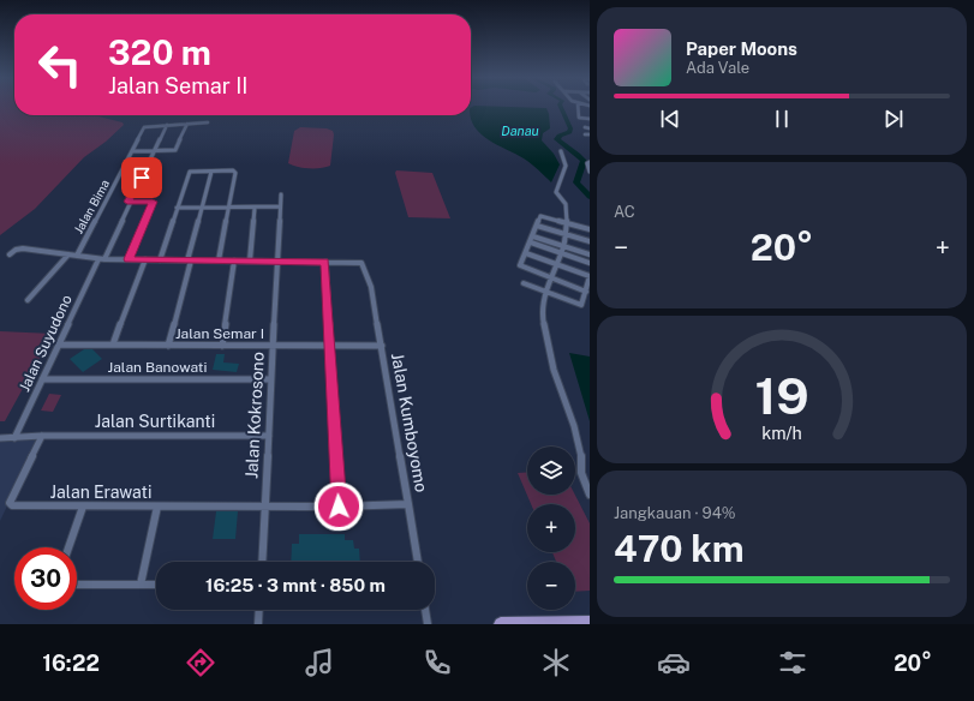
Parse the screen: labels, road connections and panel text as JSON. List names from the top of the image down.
{
  "streets": {
    "street": [
      "Jalan Bima",
      "Jalan Semar I",
      "Jalan Suyudono",
      "Jalan Banowati",
      "Jalan Kokrosono",
      "Jalan Surtikanti",
      "Jalan Kumboyomo",
      "Jalan Erawati"
    ]
  },
  "crossings": [
    ["Jalan Bima", "Jalan Suyudono"],
    ["Jalan Bima", "Jalan Kokrosono"],
    ["Jalan Bima", "Jalan Kumboyomo"],
    ["Jalan Semar I", "Jalan Suyudono"],
    ["Jalan Semar I", "Jalan Kokrosono"],
    ["Jalan Semar I", "Jalan Kumboyomo"],
    ["Jalan Suyudono", "Jalan Banowati"],
    ["Jalan Suyudono", "Jalan Surtikanti"],
    ["Jalan Banowati", "Jalan Kokrosono"],
    ["Jalan Kokrosono", "Jalan Surtikanti"],
    ["Jalan Kokrosono", "Jalan Kumboyomo"],
    ["Jalan Kokrosono", "Jalan Erawati"],
    ["Jalan Surtikanti", "Jalan Erawati"],
    ["Jalan Kumboyomo", "Jalan Erawati"]
  ],
  "water": ["Danau"],
  "page": {
    "turn": ["320 m", "Jalan Semar II"],
    "song": ["Paper Moons", "Ada Vale"],
    "tile": [
      "AC",
      ["Jangkauan · 94%", "470 km"]
    ],
    "heat": ["−", "20°", "+"],
    "map_buttons": ["+", "−"],
    "limit": "30",
    "trip": "16:25 · 3 mnt · 850 m",
    "tabs": ["16:22", "20°"],
    "gauge": ["19", "km/h"]
  }
}
